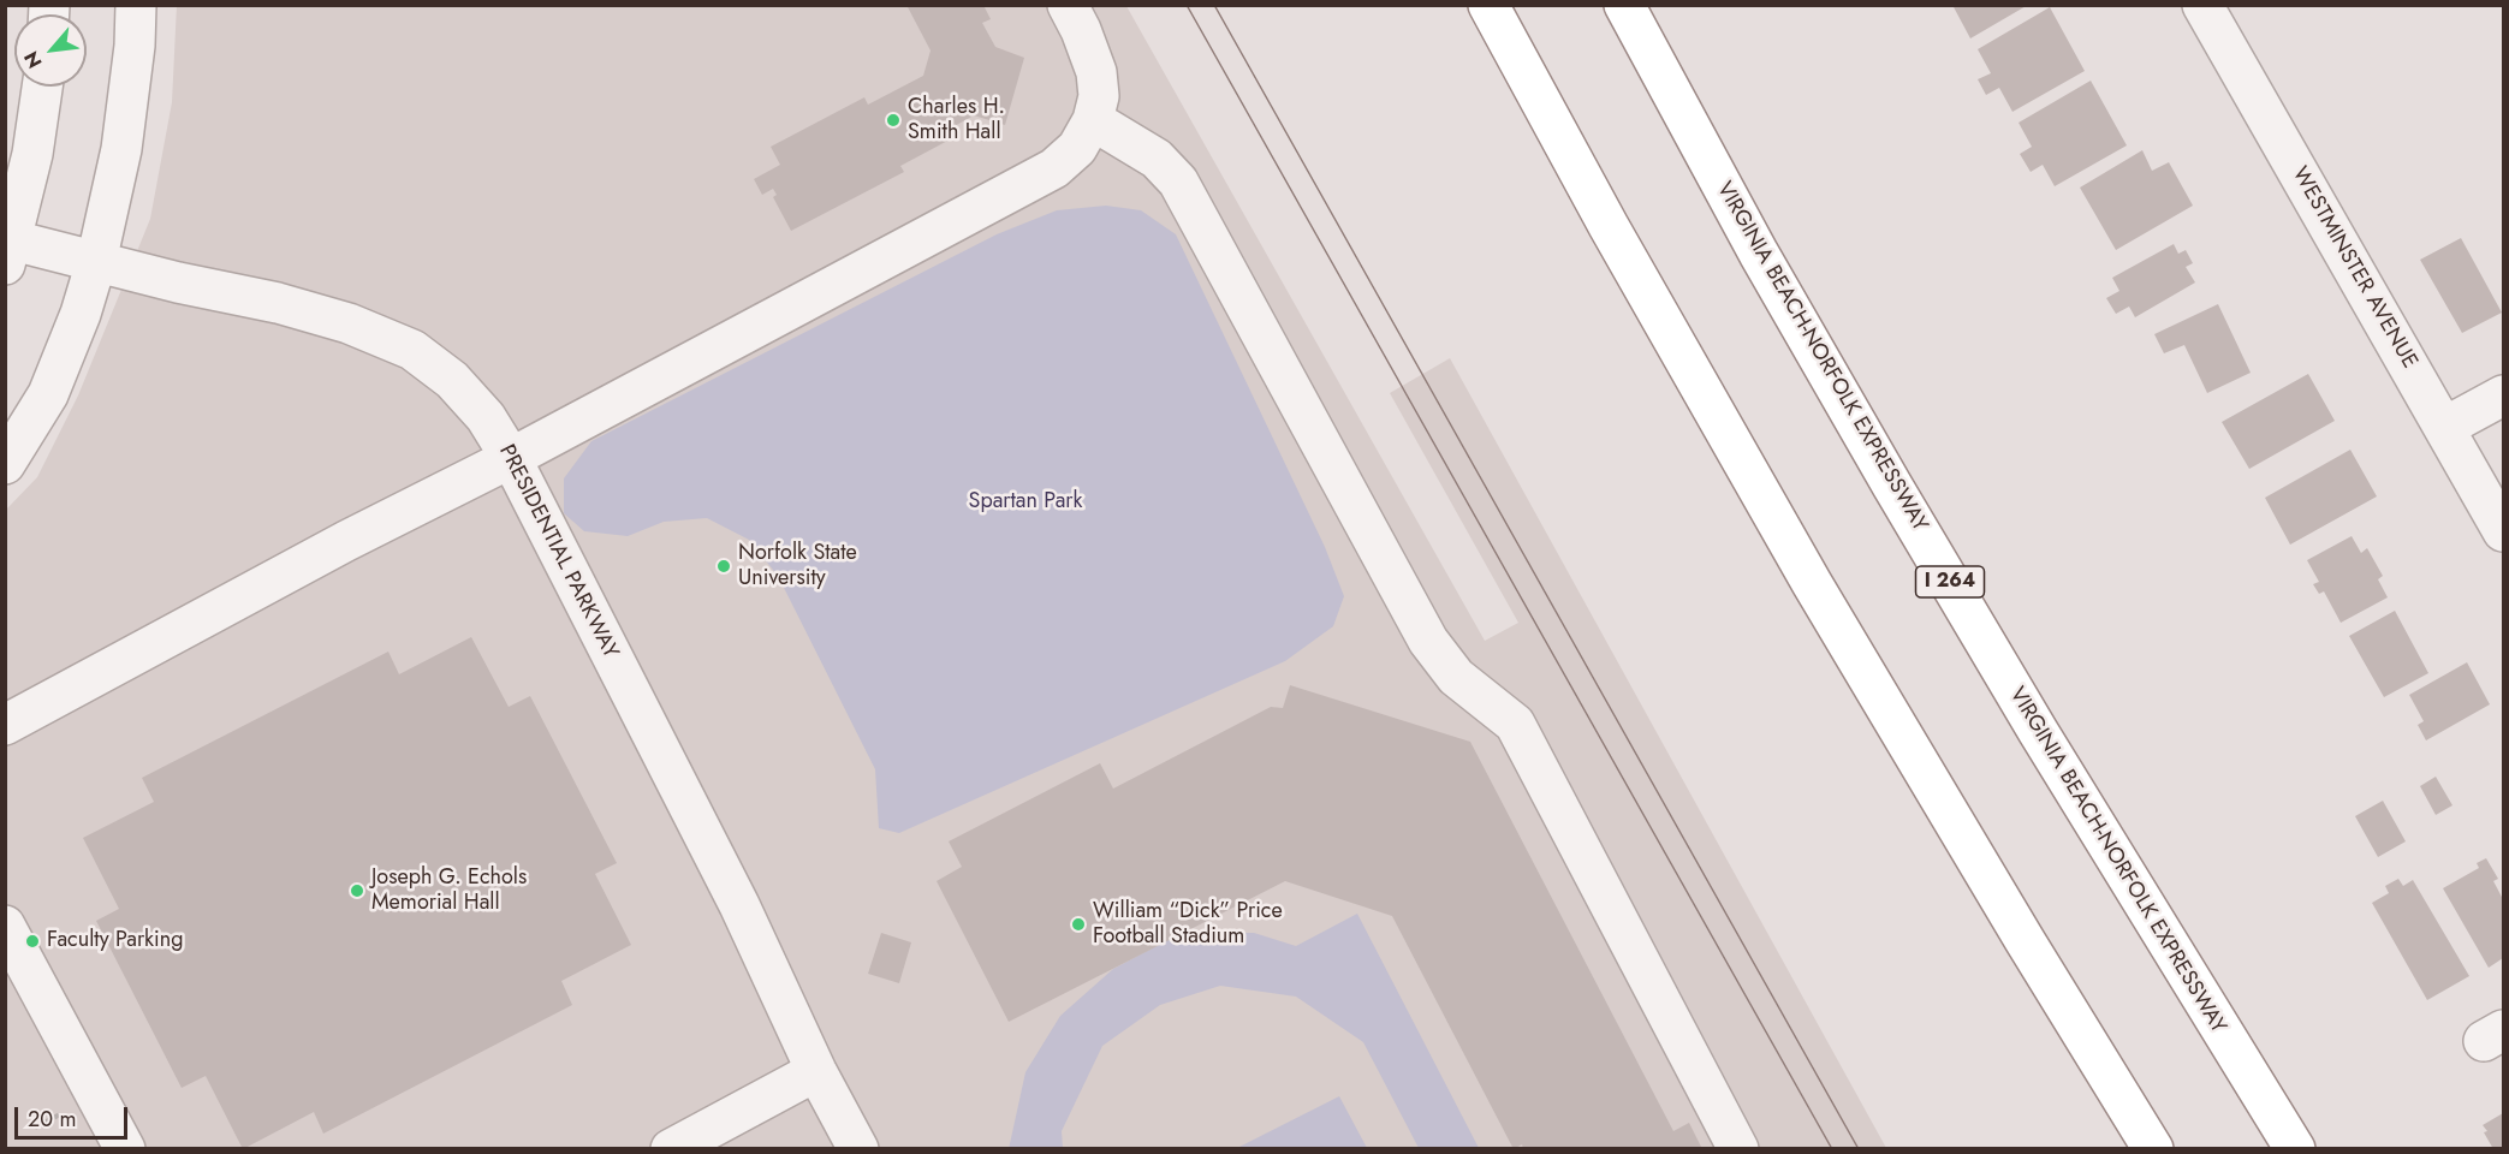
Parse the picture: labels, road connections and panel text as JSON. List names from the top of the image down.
{
  "streets": {
    "highway": ["VIRGINIA BEACH-NORFOLK EXPRESSWAY", "I 264"],
    "street": ["WESTMINSTER AVENUE", "PRESIDENTIAL PARKWAY"]
  },
  "parks": ["Spartan Park"],
  "places": [
    "Charles H. Smith Hall",
    "Norfolk State University",
    "Joseph G. Echols Memorial Hall",
    "William “Dick” Price Football Stadium",
    "Faculty Parking"
  ],
  "scale_bar": "20 m",
  "north": "bottom left"
}
